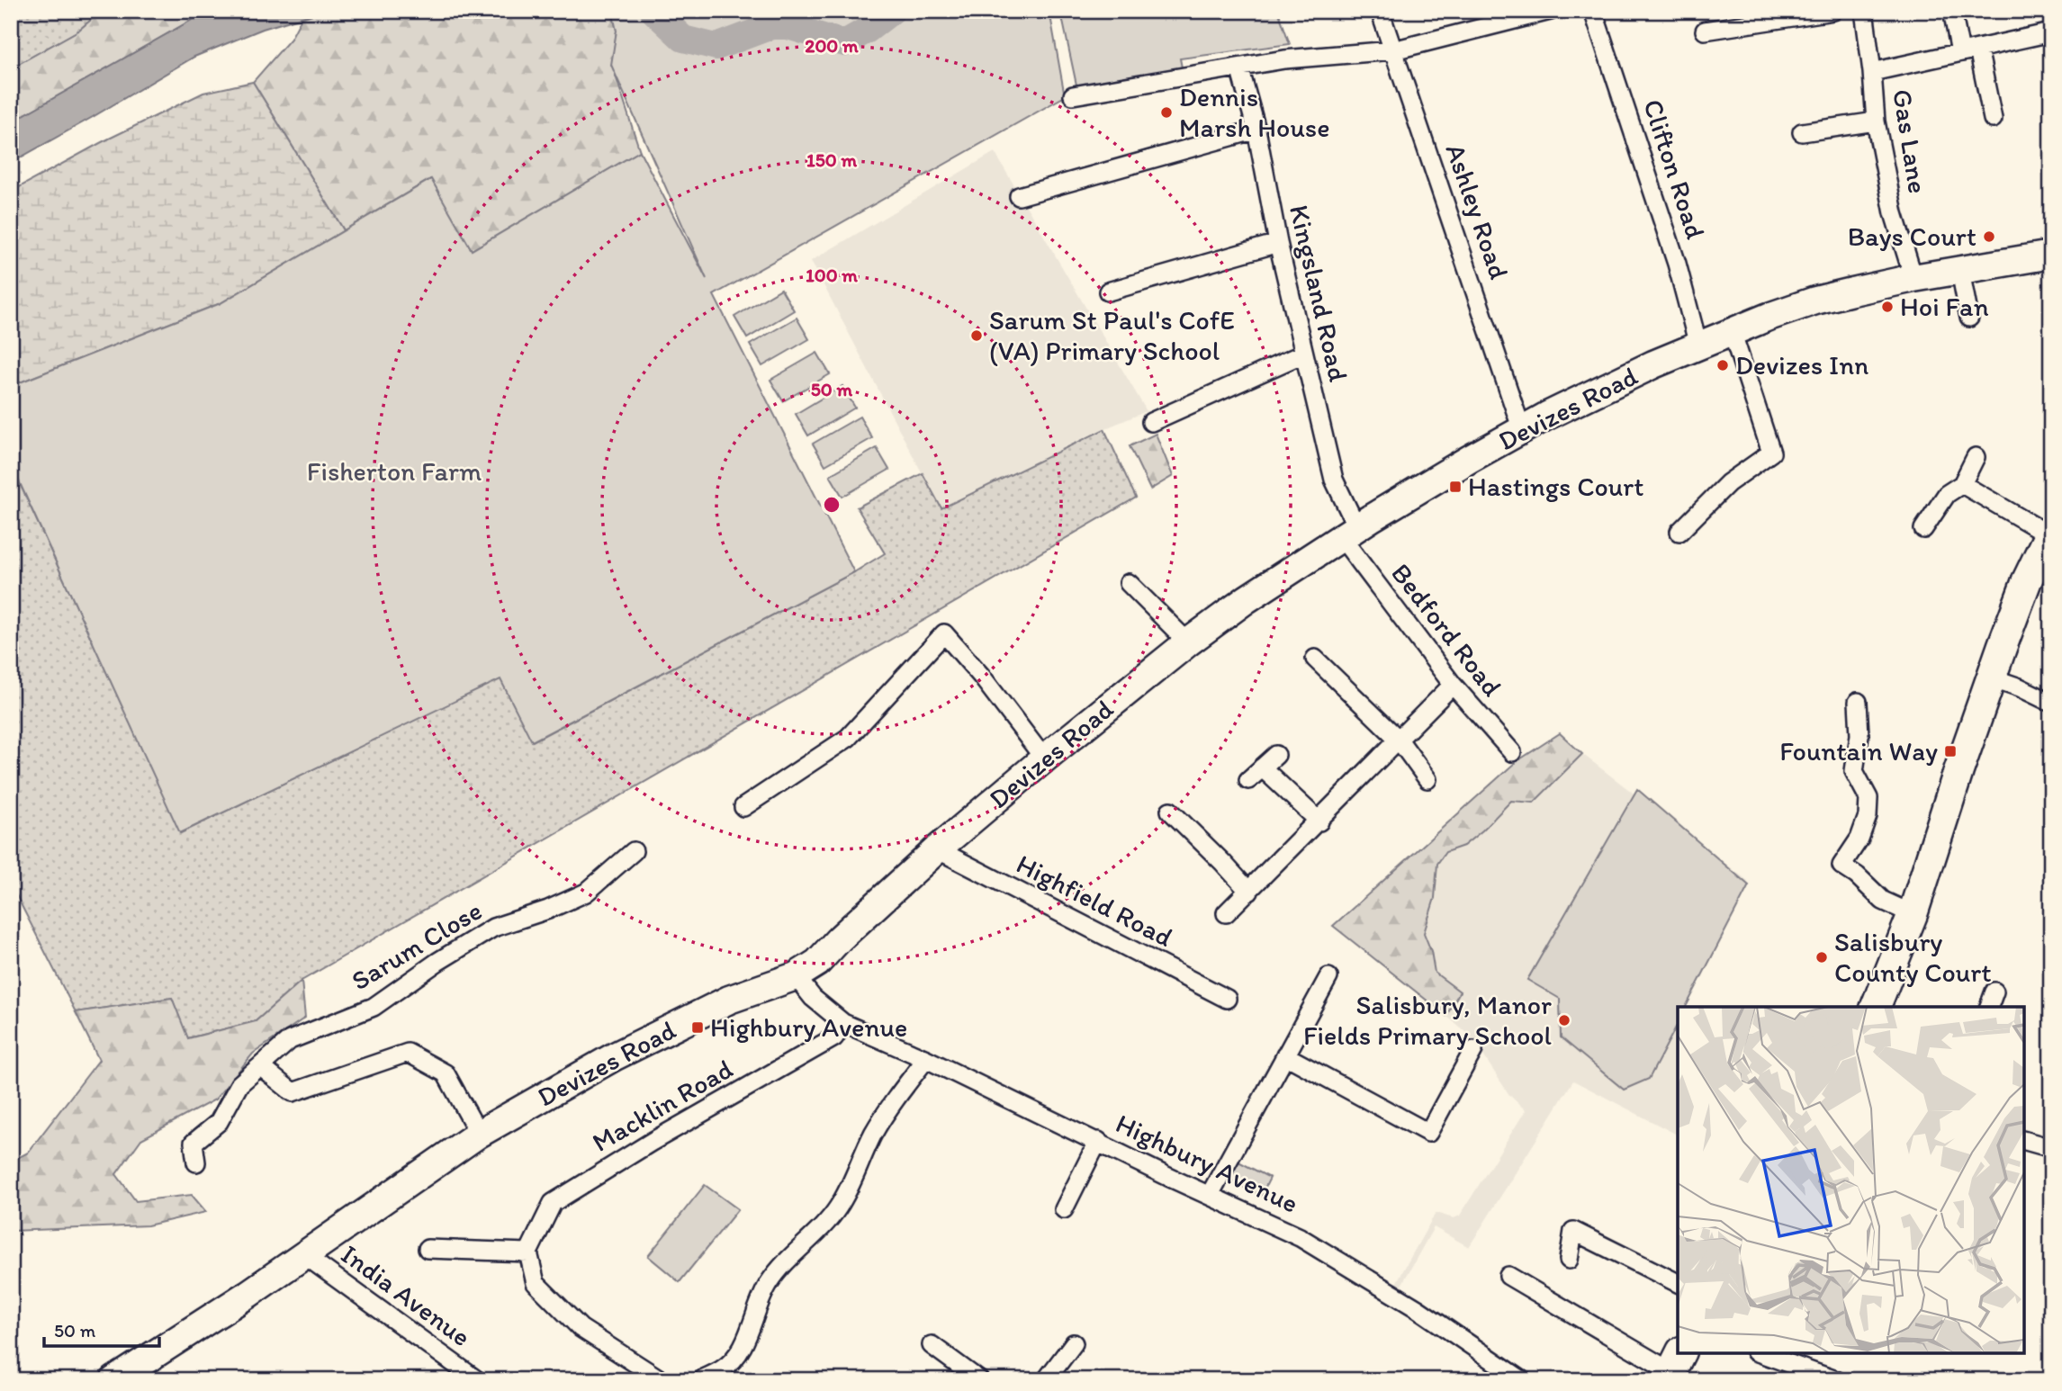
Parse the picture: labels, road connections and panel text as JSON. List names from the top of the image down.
{
  "streets": {
    "main road": ["Devizes Road"],
    "street": [
      "Gas Lane",
      "Clifton Road",
      "Ashley Road",
      "Kingsland Road",
      "Bedford Road",
      "Highfield Road",
      "Sarum Close",
      "Macklin Road",
      "Highbury Avenue",
      "India Avenue"
    ]
  },
  "crossings": [
    ["Gas Lane", "Devizes Road"],
    ["Clifton Road", "Devizes Road"],
    ["Ashley Road", "Devizes Road"],
    ["Kingsland Road", "Devizes Road"],
    ["Kingsland Road", "Bedford Road"],
    ["Devizes Road", "Bedford Road"],
    ["Devizes Road", "Highfield Road"],
    ["Devizes Road", "Highbury Avenue"],
    ["Devizes Road", "India Avenue"],
    ["Macklin Road", "Highbury Avenue"]
  ],
  "parks": ["Fisherton Farm"],
  "places": {
    "other": [
      "Dennis Marsh House",
      "Bays Court",
      "Hoi Fan",
      "Sarum St Paul's CofE (VA) Primary School",
      "Devizes Inn",
      "Salisbury County Court",
      "Salisbury, Manor Fields Primary School"
    ],
    "transit": ["Hastings Court", "Fountain Way", "Highbury Avenue"]
  },
  "scale_bar": "50 m",
  "rings": [
    "200 m",
    "150 m",
    "100 m",
    "50 m"
  ]
}
